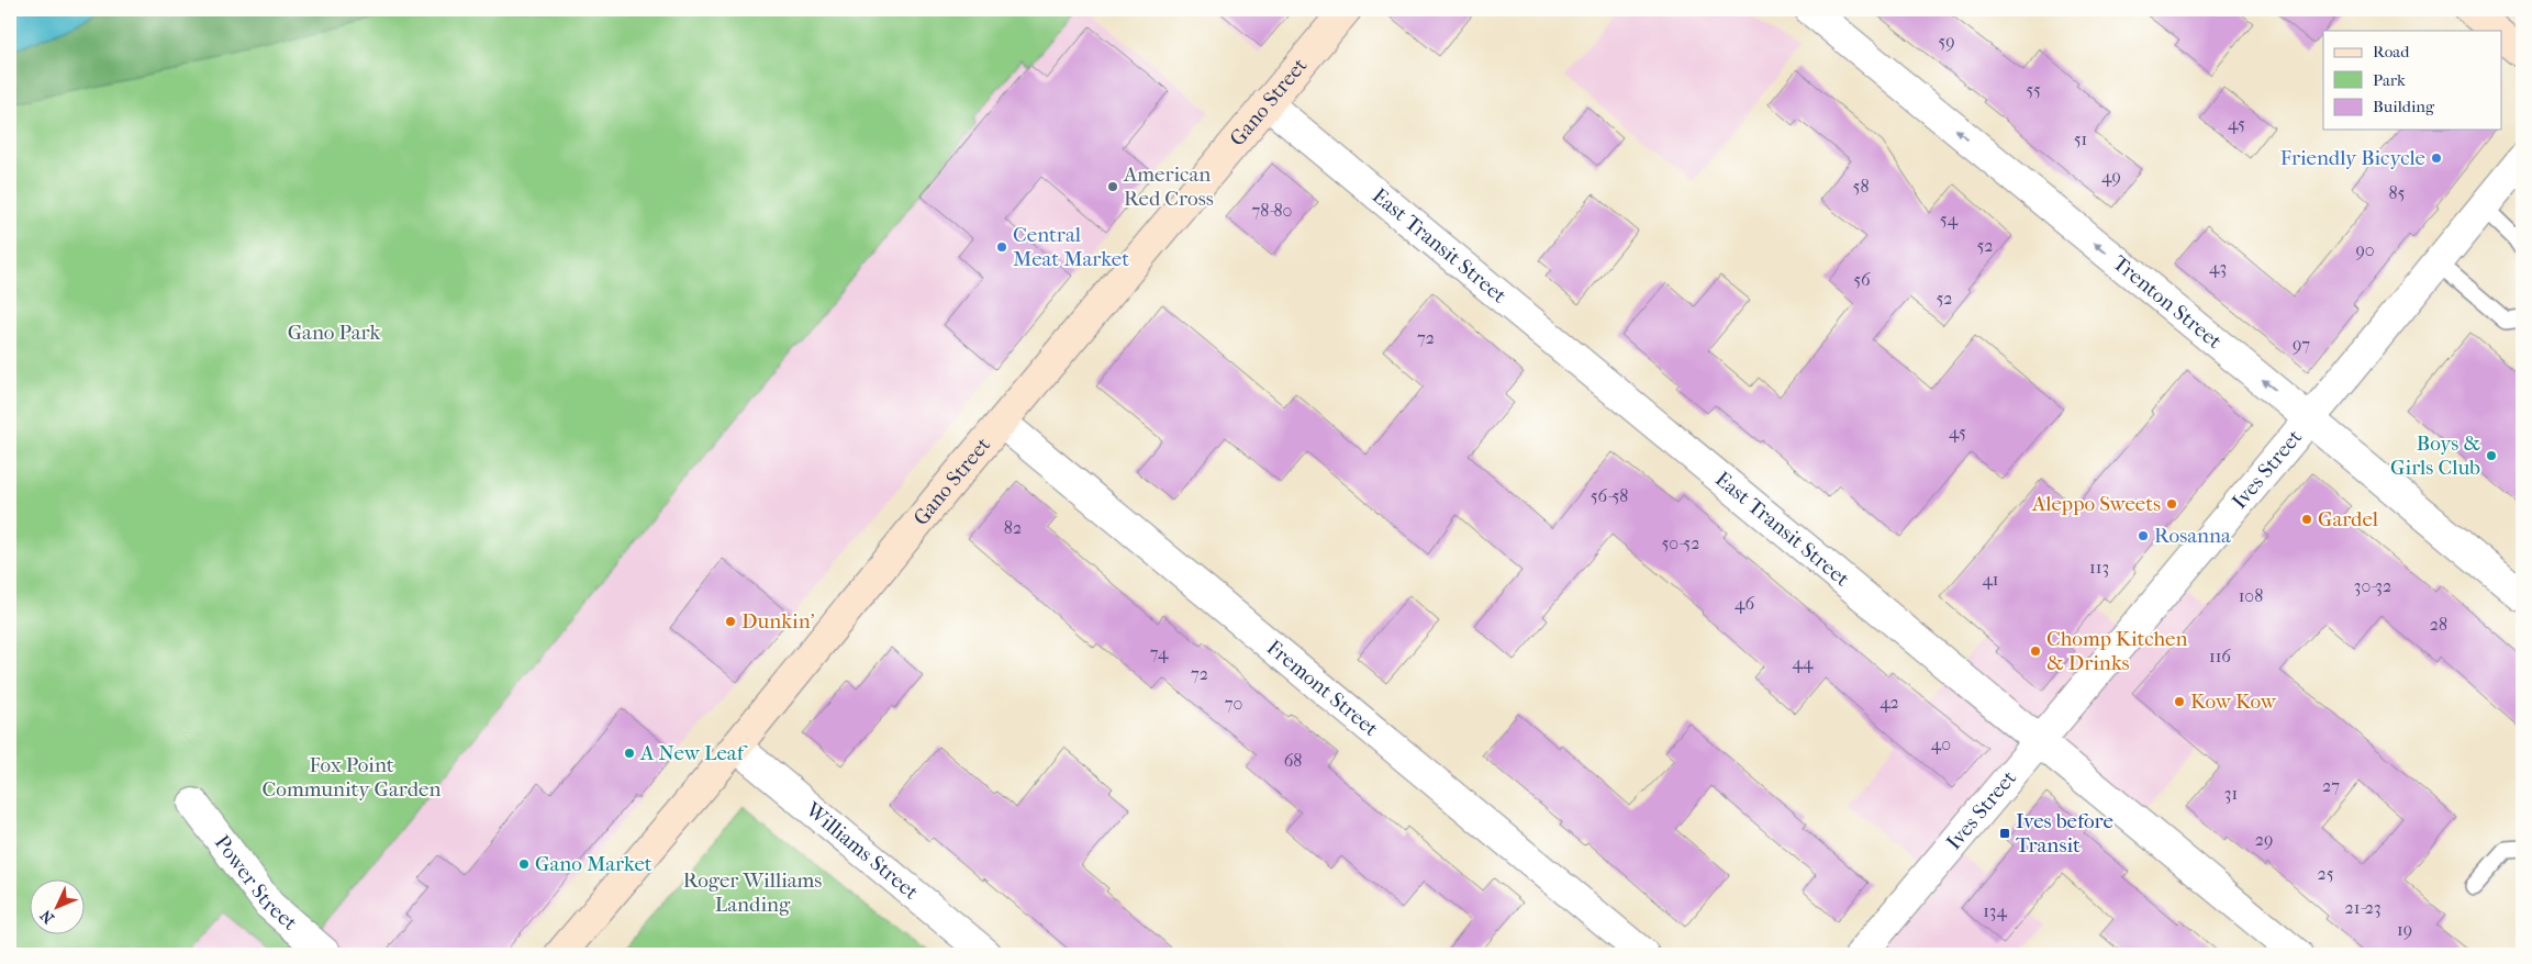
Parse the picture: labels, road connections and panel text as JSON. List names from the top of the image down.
{
  "streets": {
    "main road": ["Gano Street"],
    "street": [
      "East Transit Street",
      "Trenton Street",
      "Ives Street",
      "Fremont Street",
      "Williams Street",
      "Power Street"
    ]
  },
  "crossings": [
    ["Gano Street", "East Transit Street"],
    ["Gano Street", "Fremont Street"],
    ["Gano Street", "Williams Street"],
    ["East Transit Street", "Ives Street"],
    ["Trenton Street", "Ives Street"]
  ],
  "one_way": ["Trenton Street"],
  "parks": ["Gano Park", "Fox Point Community Garden", "Roger Williams Landing"],
  "places": {
    "other": [
      "Friendly Bicycle",
      "American Red Cross",
      "Central Meat Market",
      "Boys & Girls Club",
      "Aleppo Sweets",
      "Gardel",
      "Rosanna",
      "Dunkin'",
      "Chomp Kitchen & Drinks",
      "Kow Kow",
      "A New Leaf",
      "Gano Market"
    ],
    "transit": ["Ives before Transit"]
  },
  "house_numbers": [
    "59",
    "55",
    "45",
    "51",
    "49",
    "58",
    "85",
    "78-80",
    "54",
    "52",
    "90",
    "43",
    "56",
    "52",
    "72",
    "97",
    "45",
    "56-58",
    "82",
    "50-52",
    "113",
    "41",
    "30-32",
    "108",
    "46",
    "28",
    "74",
    "116",
    "44",
    "72",
    "42",
    "70",
    "40",
    "68",
    "27",
    "31",
    "29",
    "25",
    "21-23",
    "134",
    "19"
  ],
  "legend": ["Road", "Park", "Building"],
  "north": "bottom left"
}
